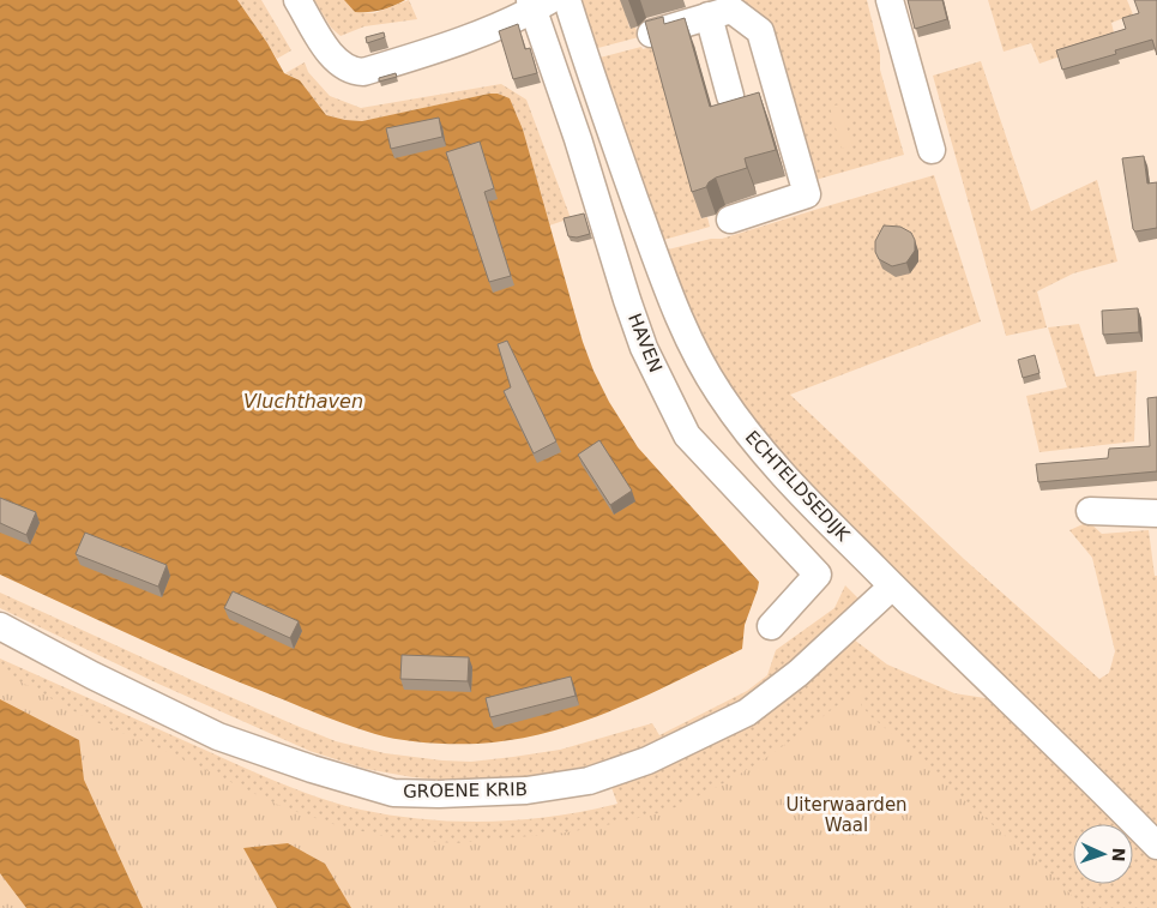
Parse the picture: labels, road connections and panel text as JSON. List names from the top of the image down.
{
  "streets": {
    "street": ["HAVEN", "ECHTELDSEDIJK", "GROENE KRIB"]
  },
  "crossings": [
    ["ECHTELDSEDIJK", "GROENE KRIB"]
  ],
  "water": ["Vluchthaven"],
  "parks": ["Uiterwaarden Waal"],
  "north": "right"
}
